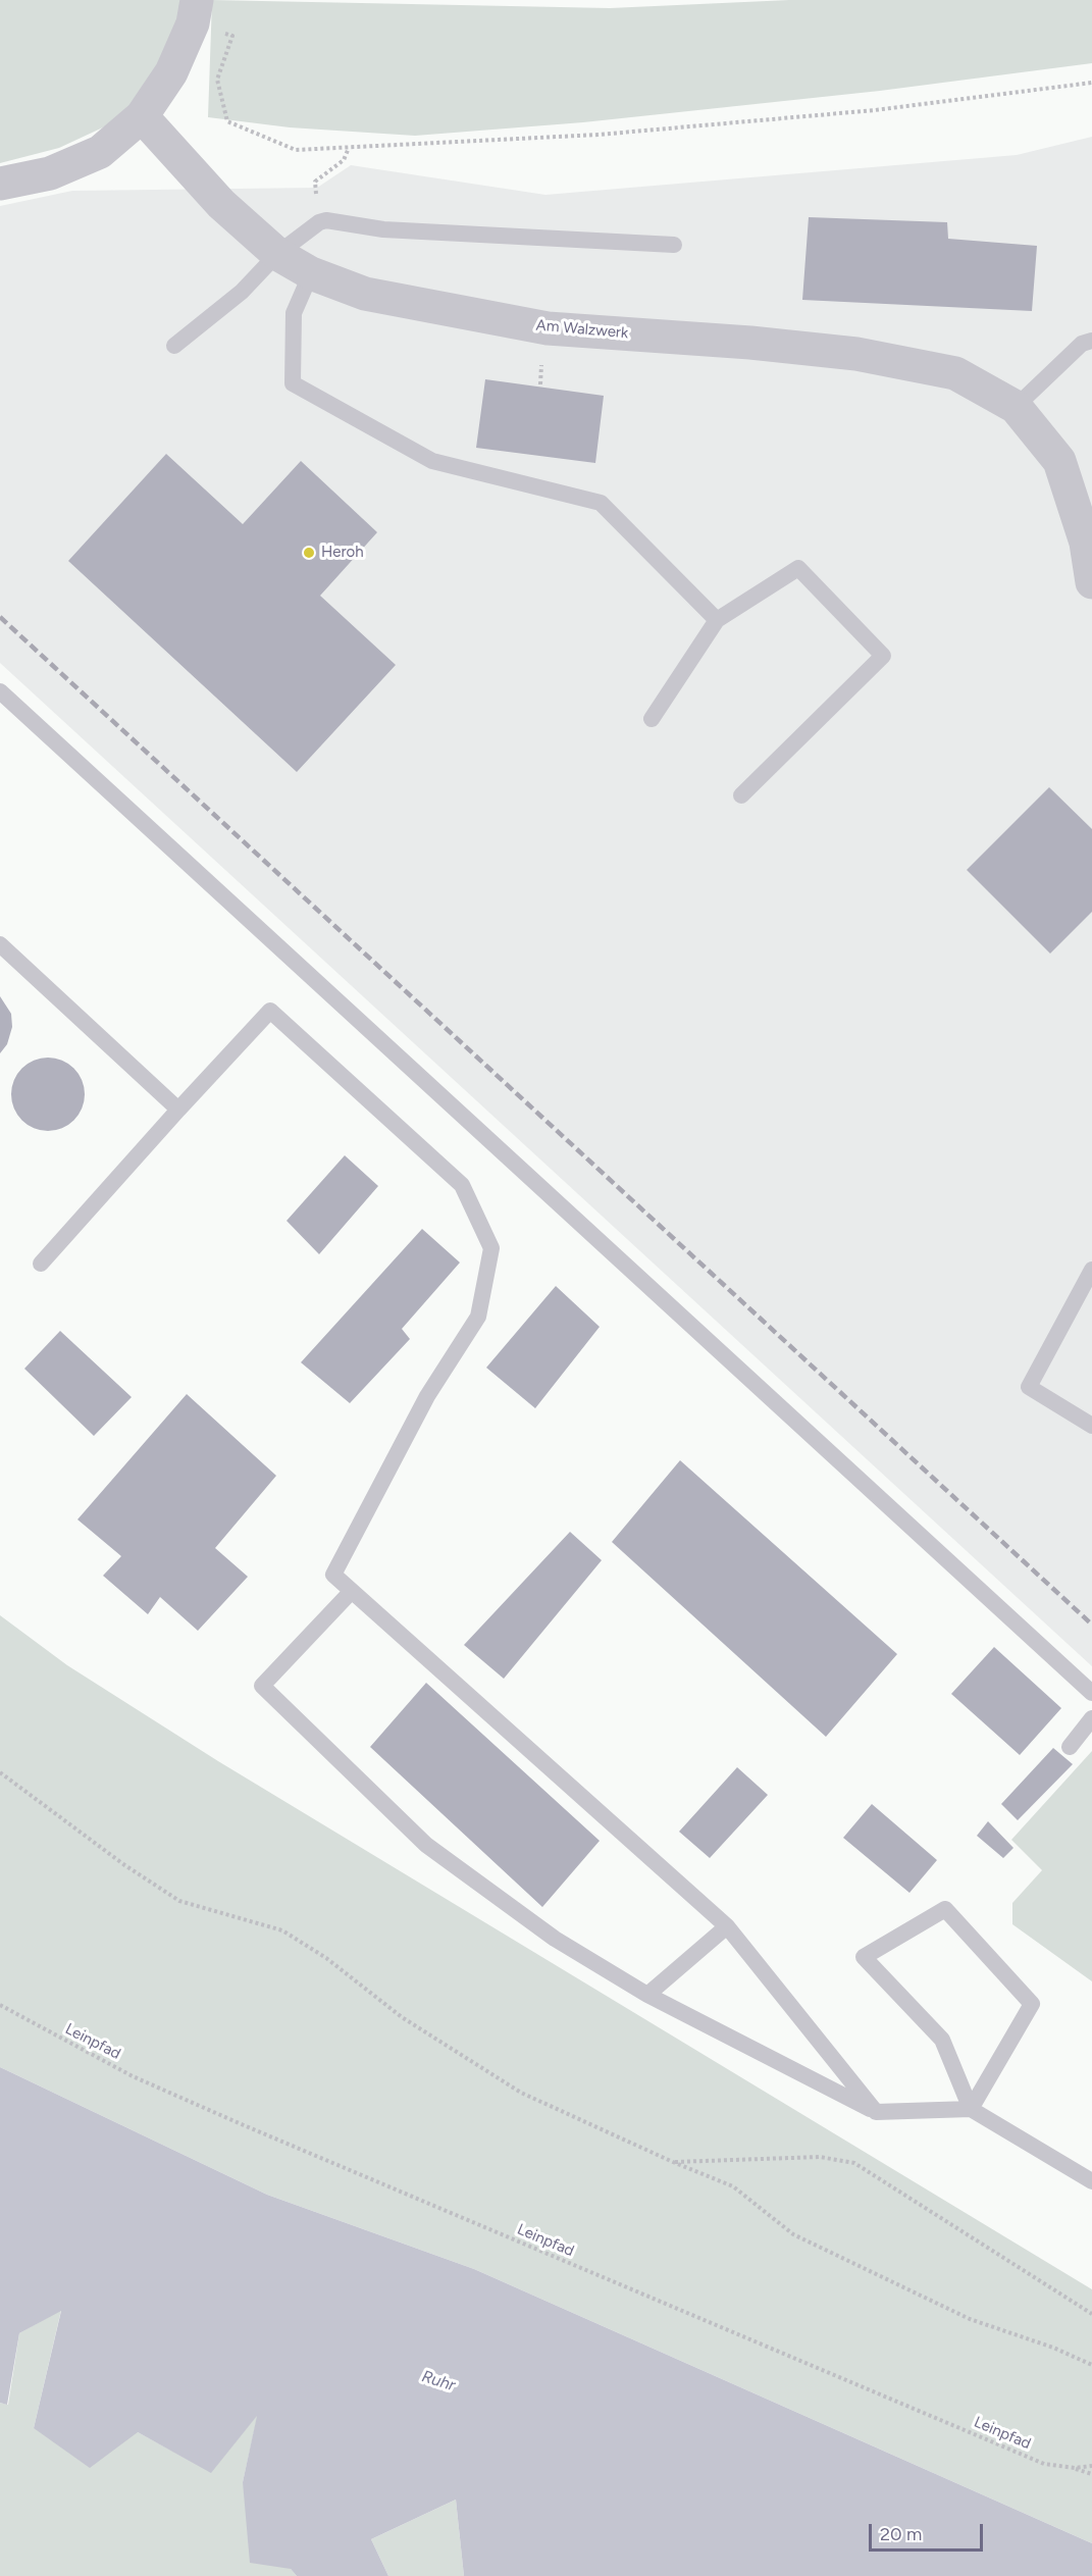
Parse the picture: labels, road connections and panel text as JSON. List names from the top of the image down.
{
  "streets": {
    "street": ["Am Walzwerk"],
    "path": ["Leinpfad"]
  },
  "water": ["Ruhr"],
  "places": ["Heroh"],
  "scale_bar": "20 m"
}
